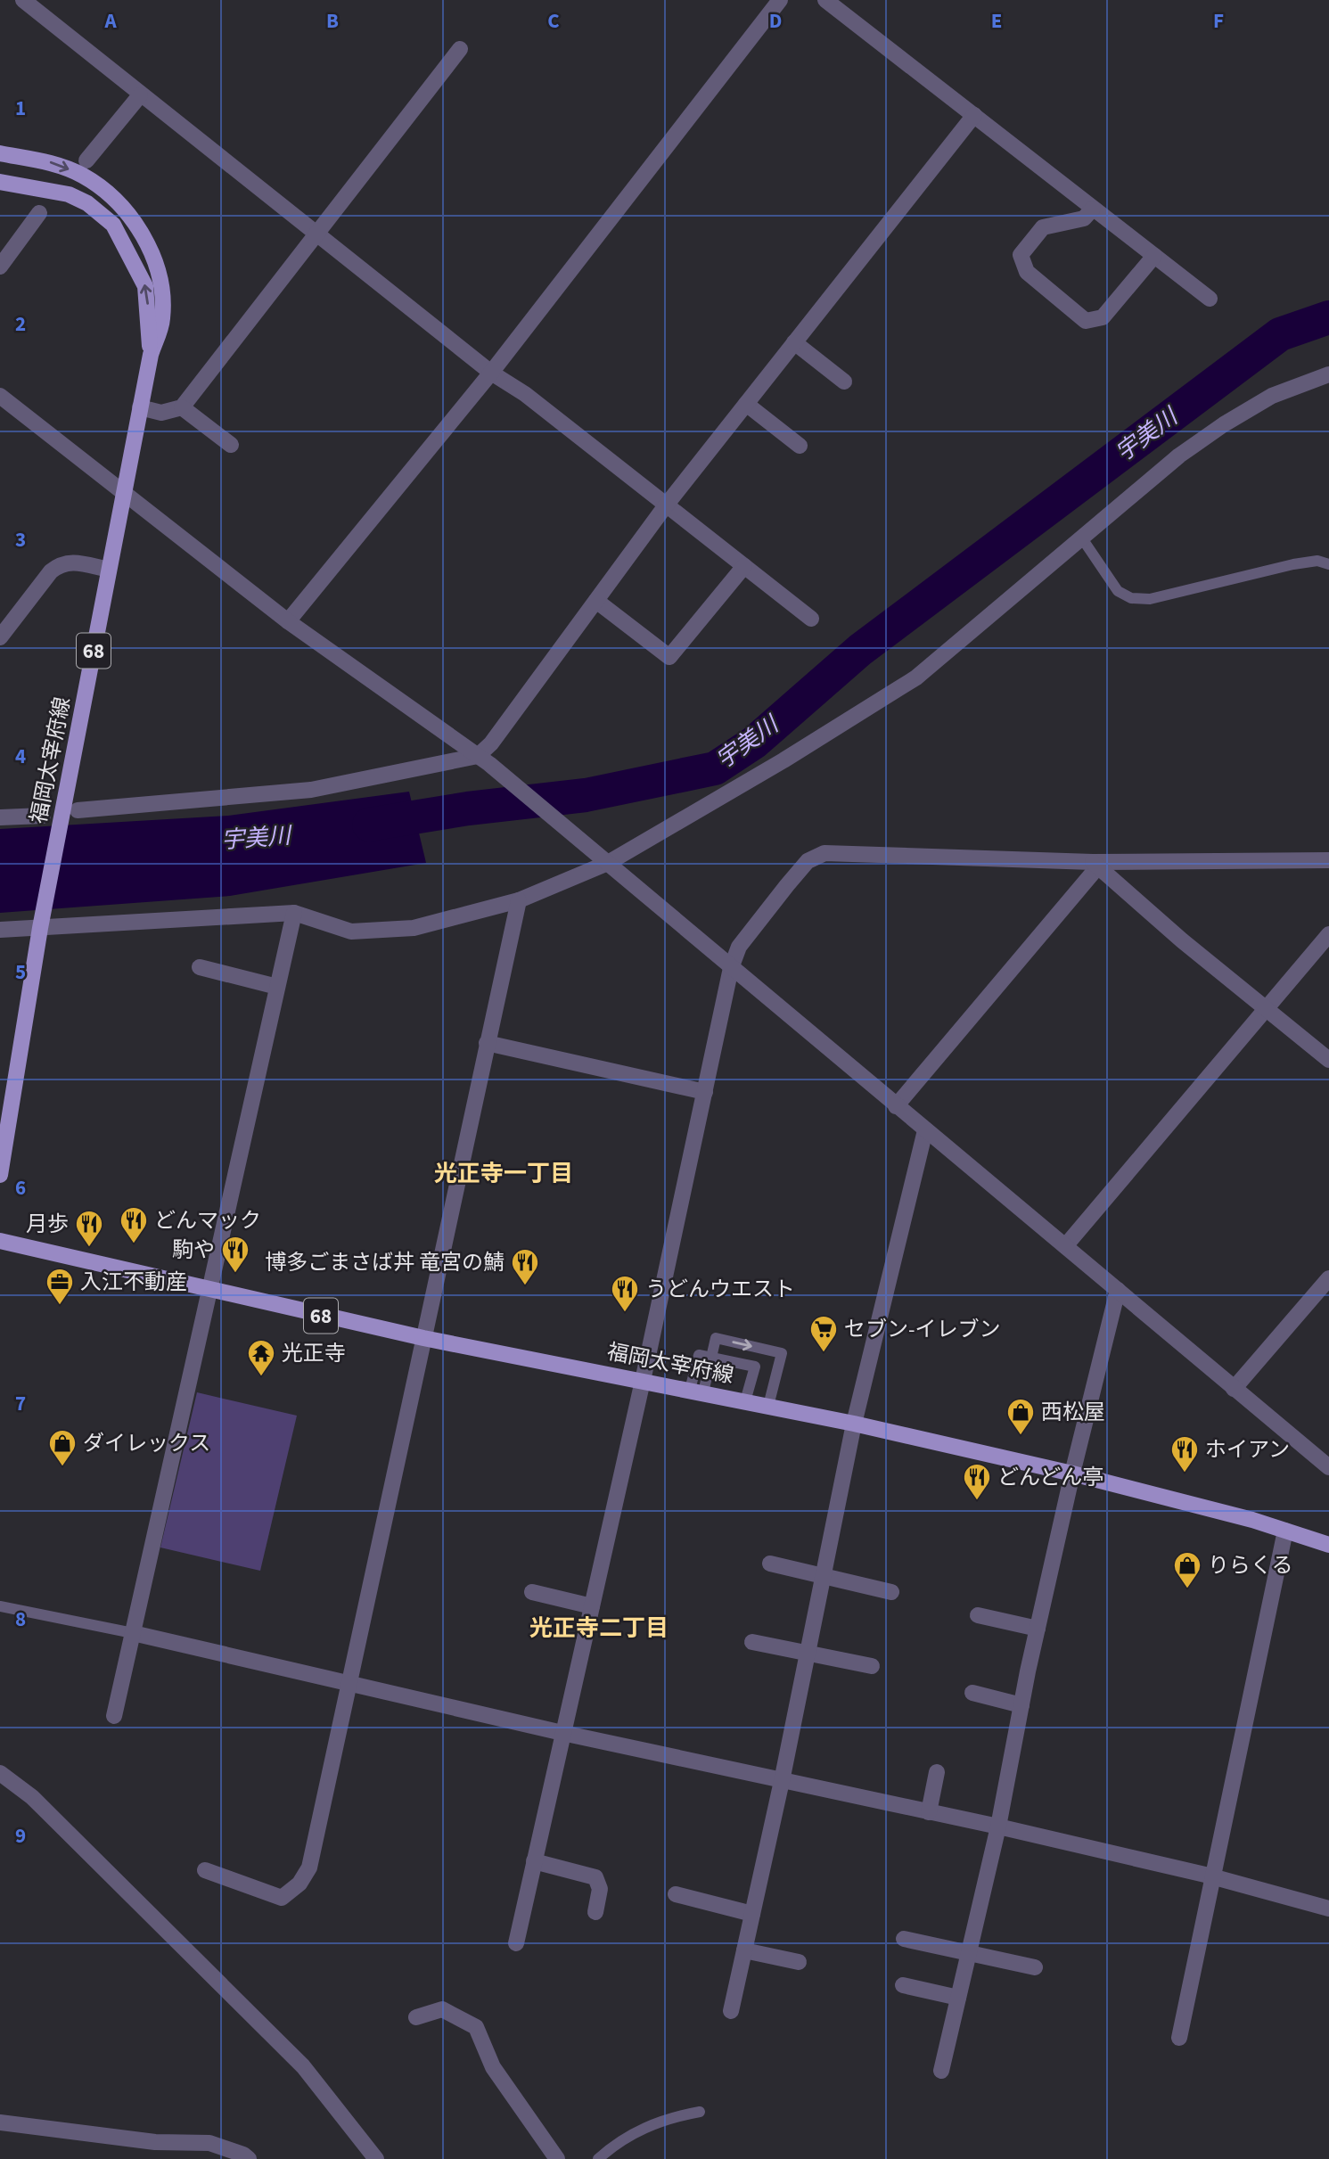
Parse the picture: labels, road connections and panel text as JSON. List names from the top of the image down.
{
  "streets": {
    "main road": ["68", "福岡太宰府線"]
  },
  "districts": ["光正寺一丁目", "光正寺二丁目"],
  "water": ["宇美川"],
  "places": {
    "restaurant": [
      "どんマック",
      "月歩",
      "駒や",
      "博多ごまさば丼 竜宮の鯖",
      "うどんウエスト",
      "ホイアン",
      "どんどん亭"
    ],
    "office": ["入江不動産"],
    "supermarket": ["セブン-イレブン"],
    "temple": ["光正寺"],
    "shop": ["西松屋", "ダイレックス", "りらくる"]
  },
  "grid": {
    "columns": [
      "A",
      "B",
      "C",
      "D",
      "E",
      "F"
    ],
    "rows": [
      "1",
      "2",
      "3",
      "4",
      "5",
      "6",
      "7",
      "8",
      "9"
    ]
  }
}
